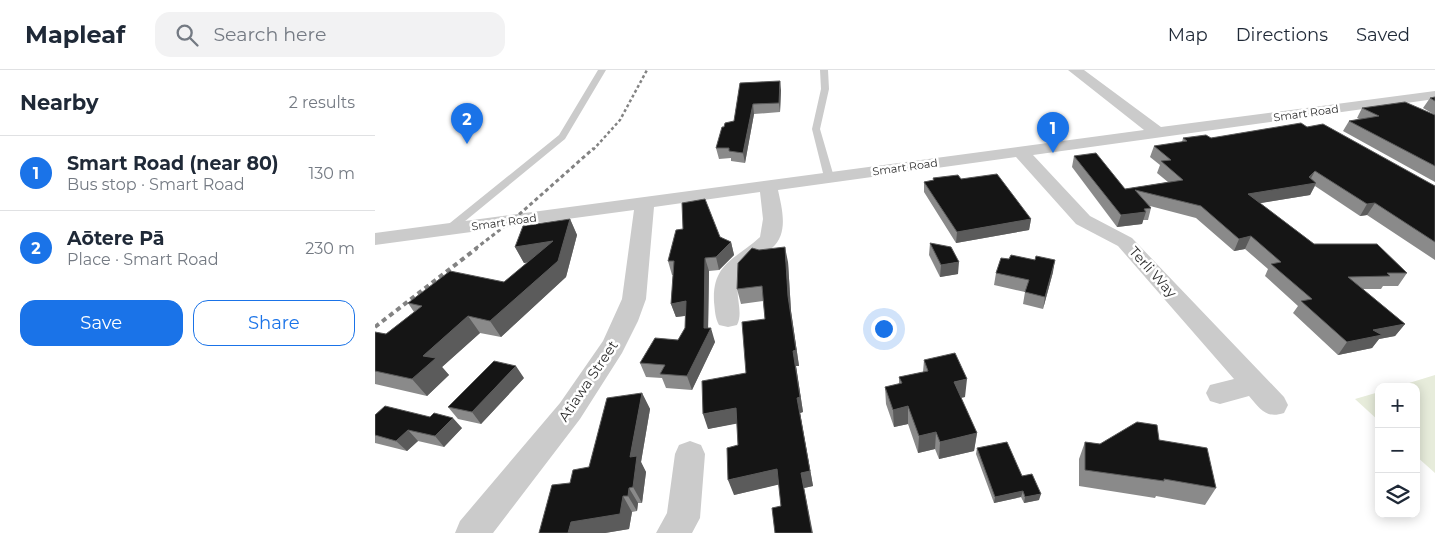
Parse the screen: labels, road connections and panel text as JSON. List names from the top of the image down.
{
  "streets": {
    "street": ["Smart Road", "Terli Way", "Atiawa Street"]
  },
  "crossings": [
    ["Smart Road", "Terli Way"],
    ["Smart Road", "Atiawa Street"]
  ],
  "page": {
    "header": "Mapleaf",
    "search": "Search here",
    "nav": ["Map", "Directions", "Saved"],
    "heading": ["Nearby", "2 results"],
    "pins": ["2", "1"],
    "list": [
      {
        "mark": "1",
        "name": "Smart Road (near 80)",
        "note": "Bus stop · Smart Road",
        "value": "130 m"
      },
      {
        "mark": "2",
        "name": "Aōtere Pā",
        "note": "Place · Smart Road",
        "value": "230 m"
      }
    ],
    "buttons": ["Save", "Share"],
    "map_buttons": ["+", "−"]
  }
}
